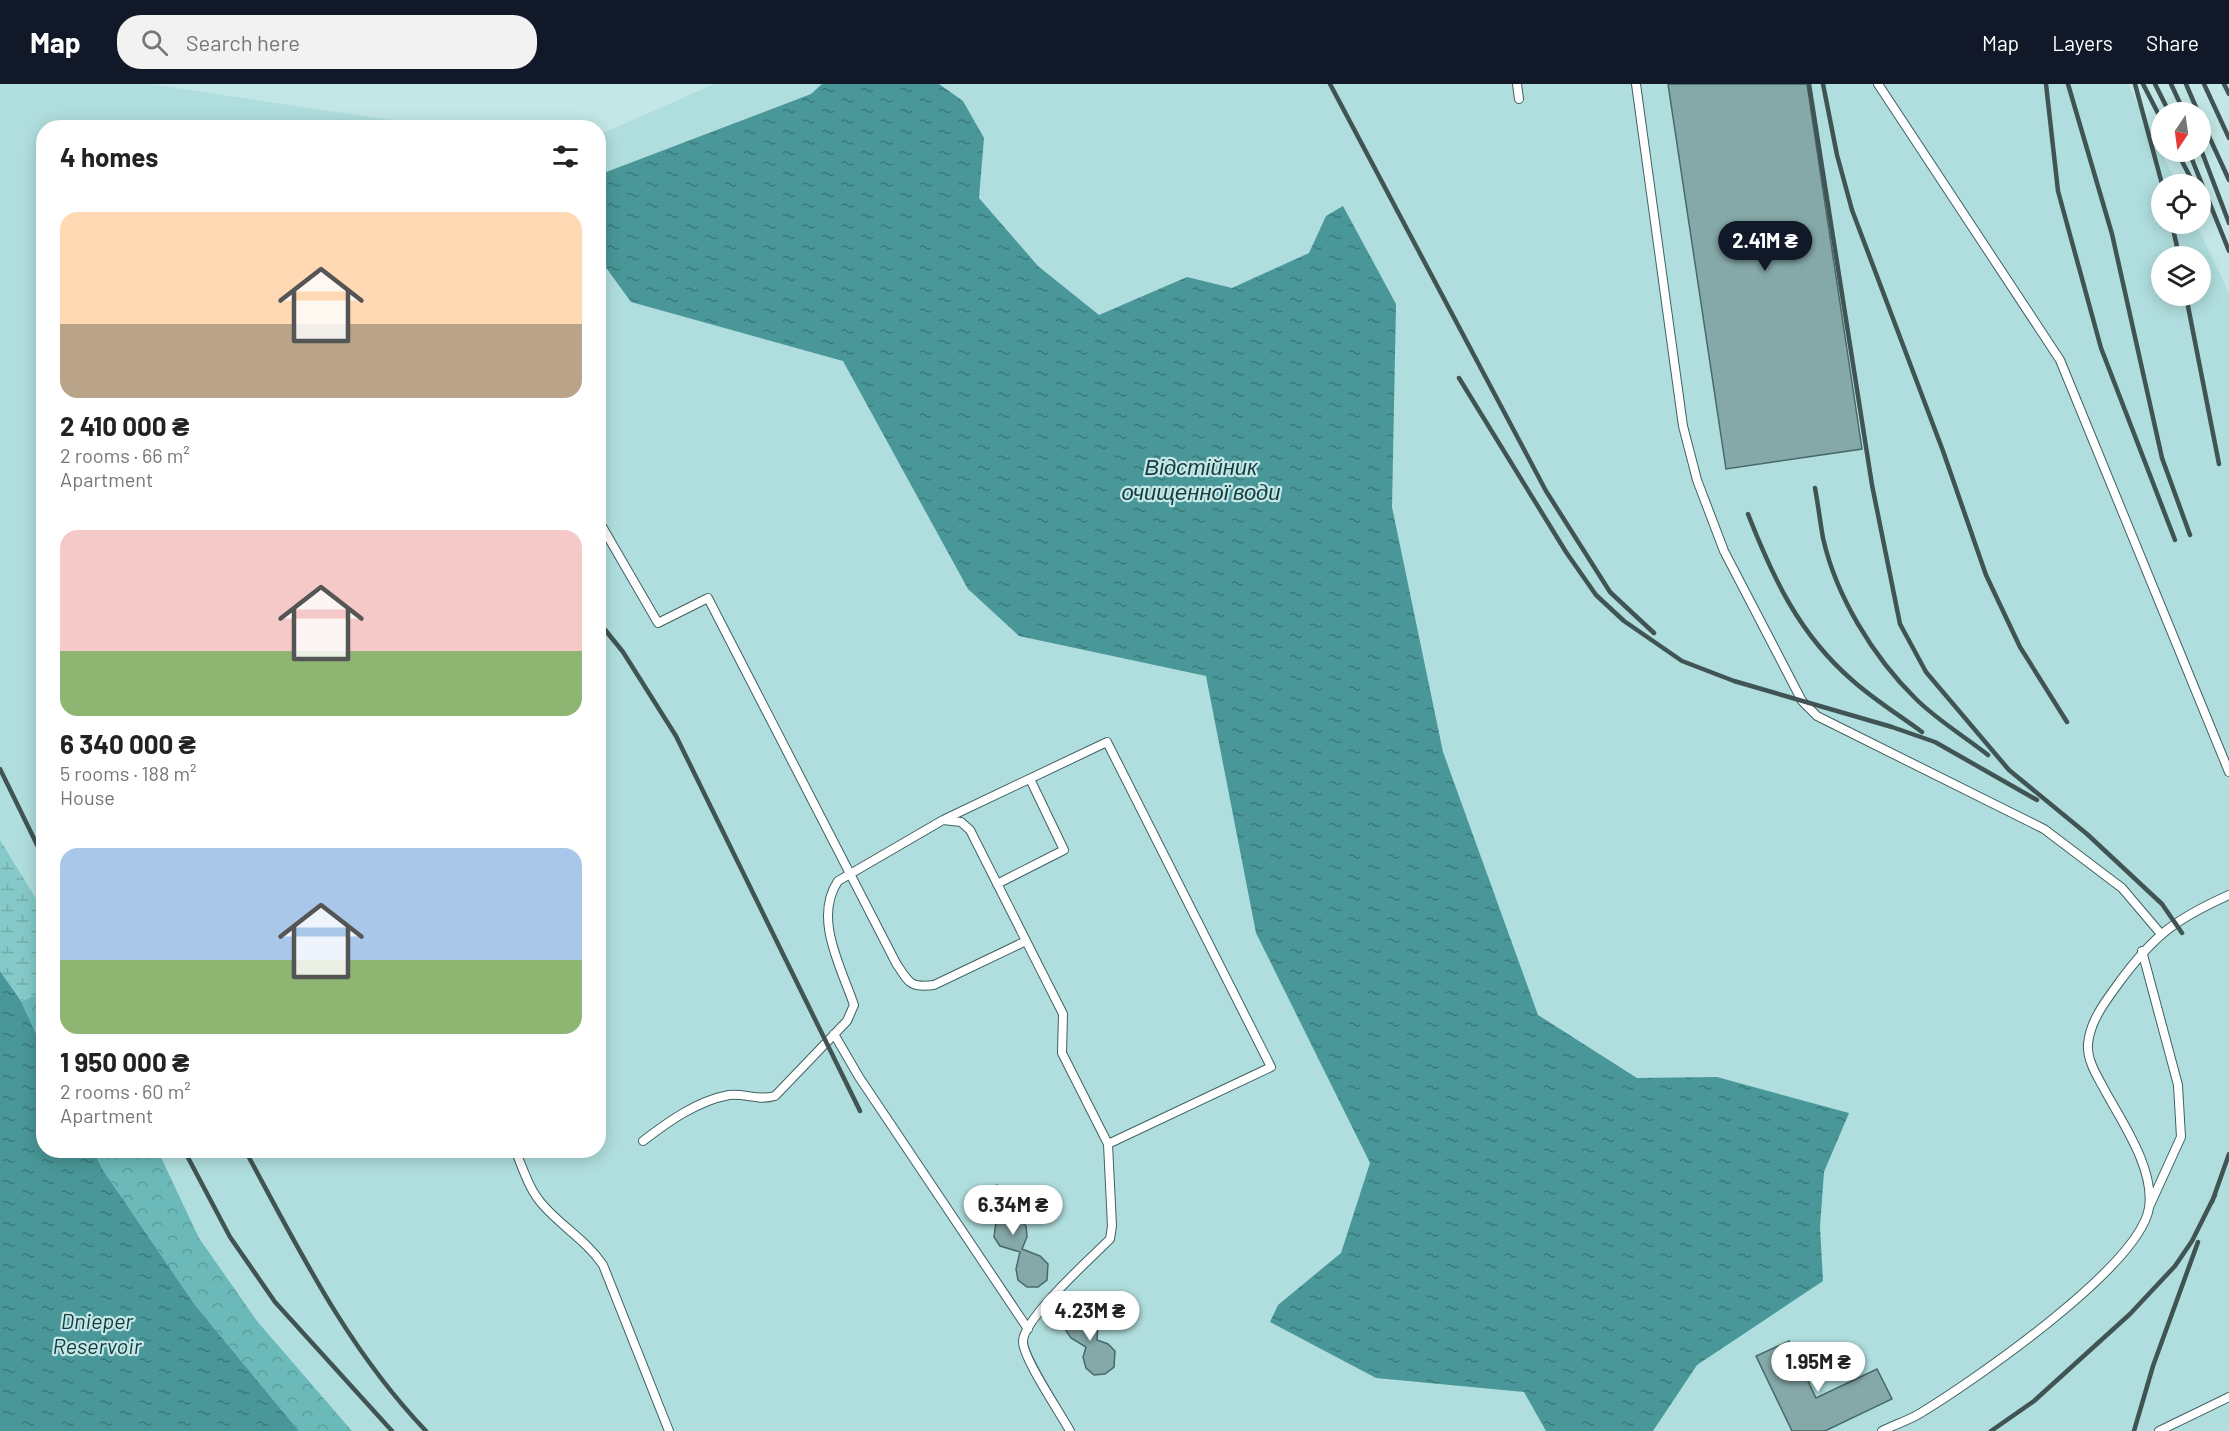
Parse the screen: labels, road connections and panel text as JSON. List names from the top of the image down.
{
  "water": ["Відстійник очищенної води", "Dnieper Reservoir"],
  "north": "bottom",
  "page": {
    "header": "Map",
    "search": "Search here",
    "nav": ["Map", "Layers", "Share"],
    "heading": "4 homes",
    "list": [
      {
        "name": "2 410 000 ₴",
        "note": "2 rooms · 66 m² · Apartment"
      },
      {
        "name": "6 340 000 ₴",
        "note": "5 rooms · 188 m² · House"
      },
      {
        "name": "1 950 000 ₴",
        "note": "2 rooms · 60 m² · Apartment"
      }
    ],
    "price": [
      "2.41M ₴",
      "6.34M ₴",
      "4.23M ₴",
      "1.95M ₴"
    ]
  }
}
